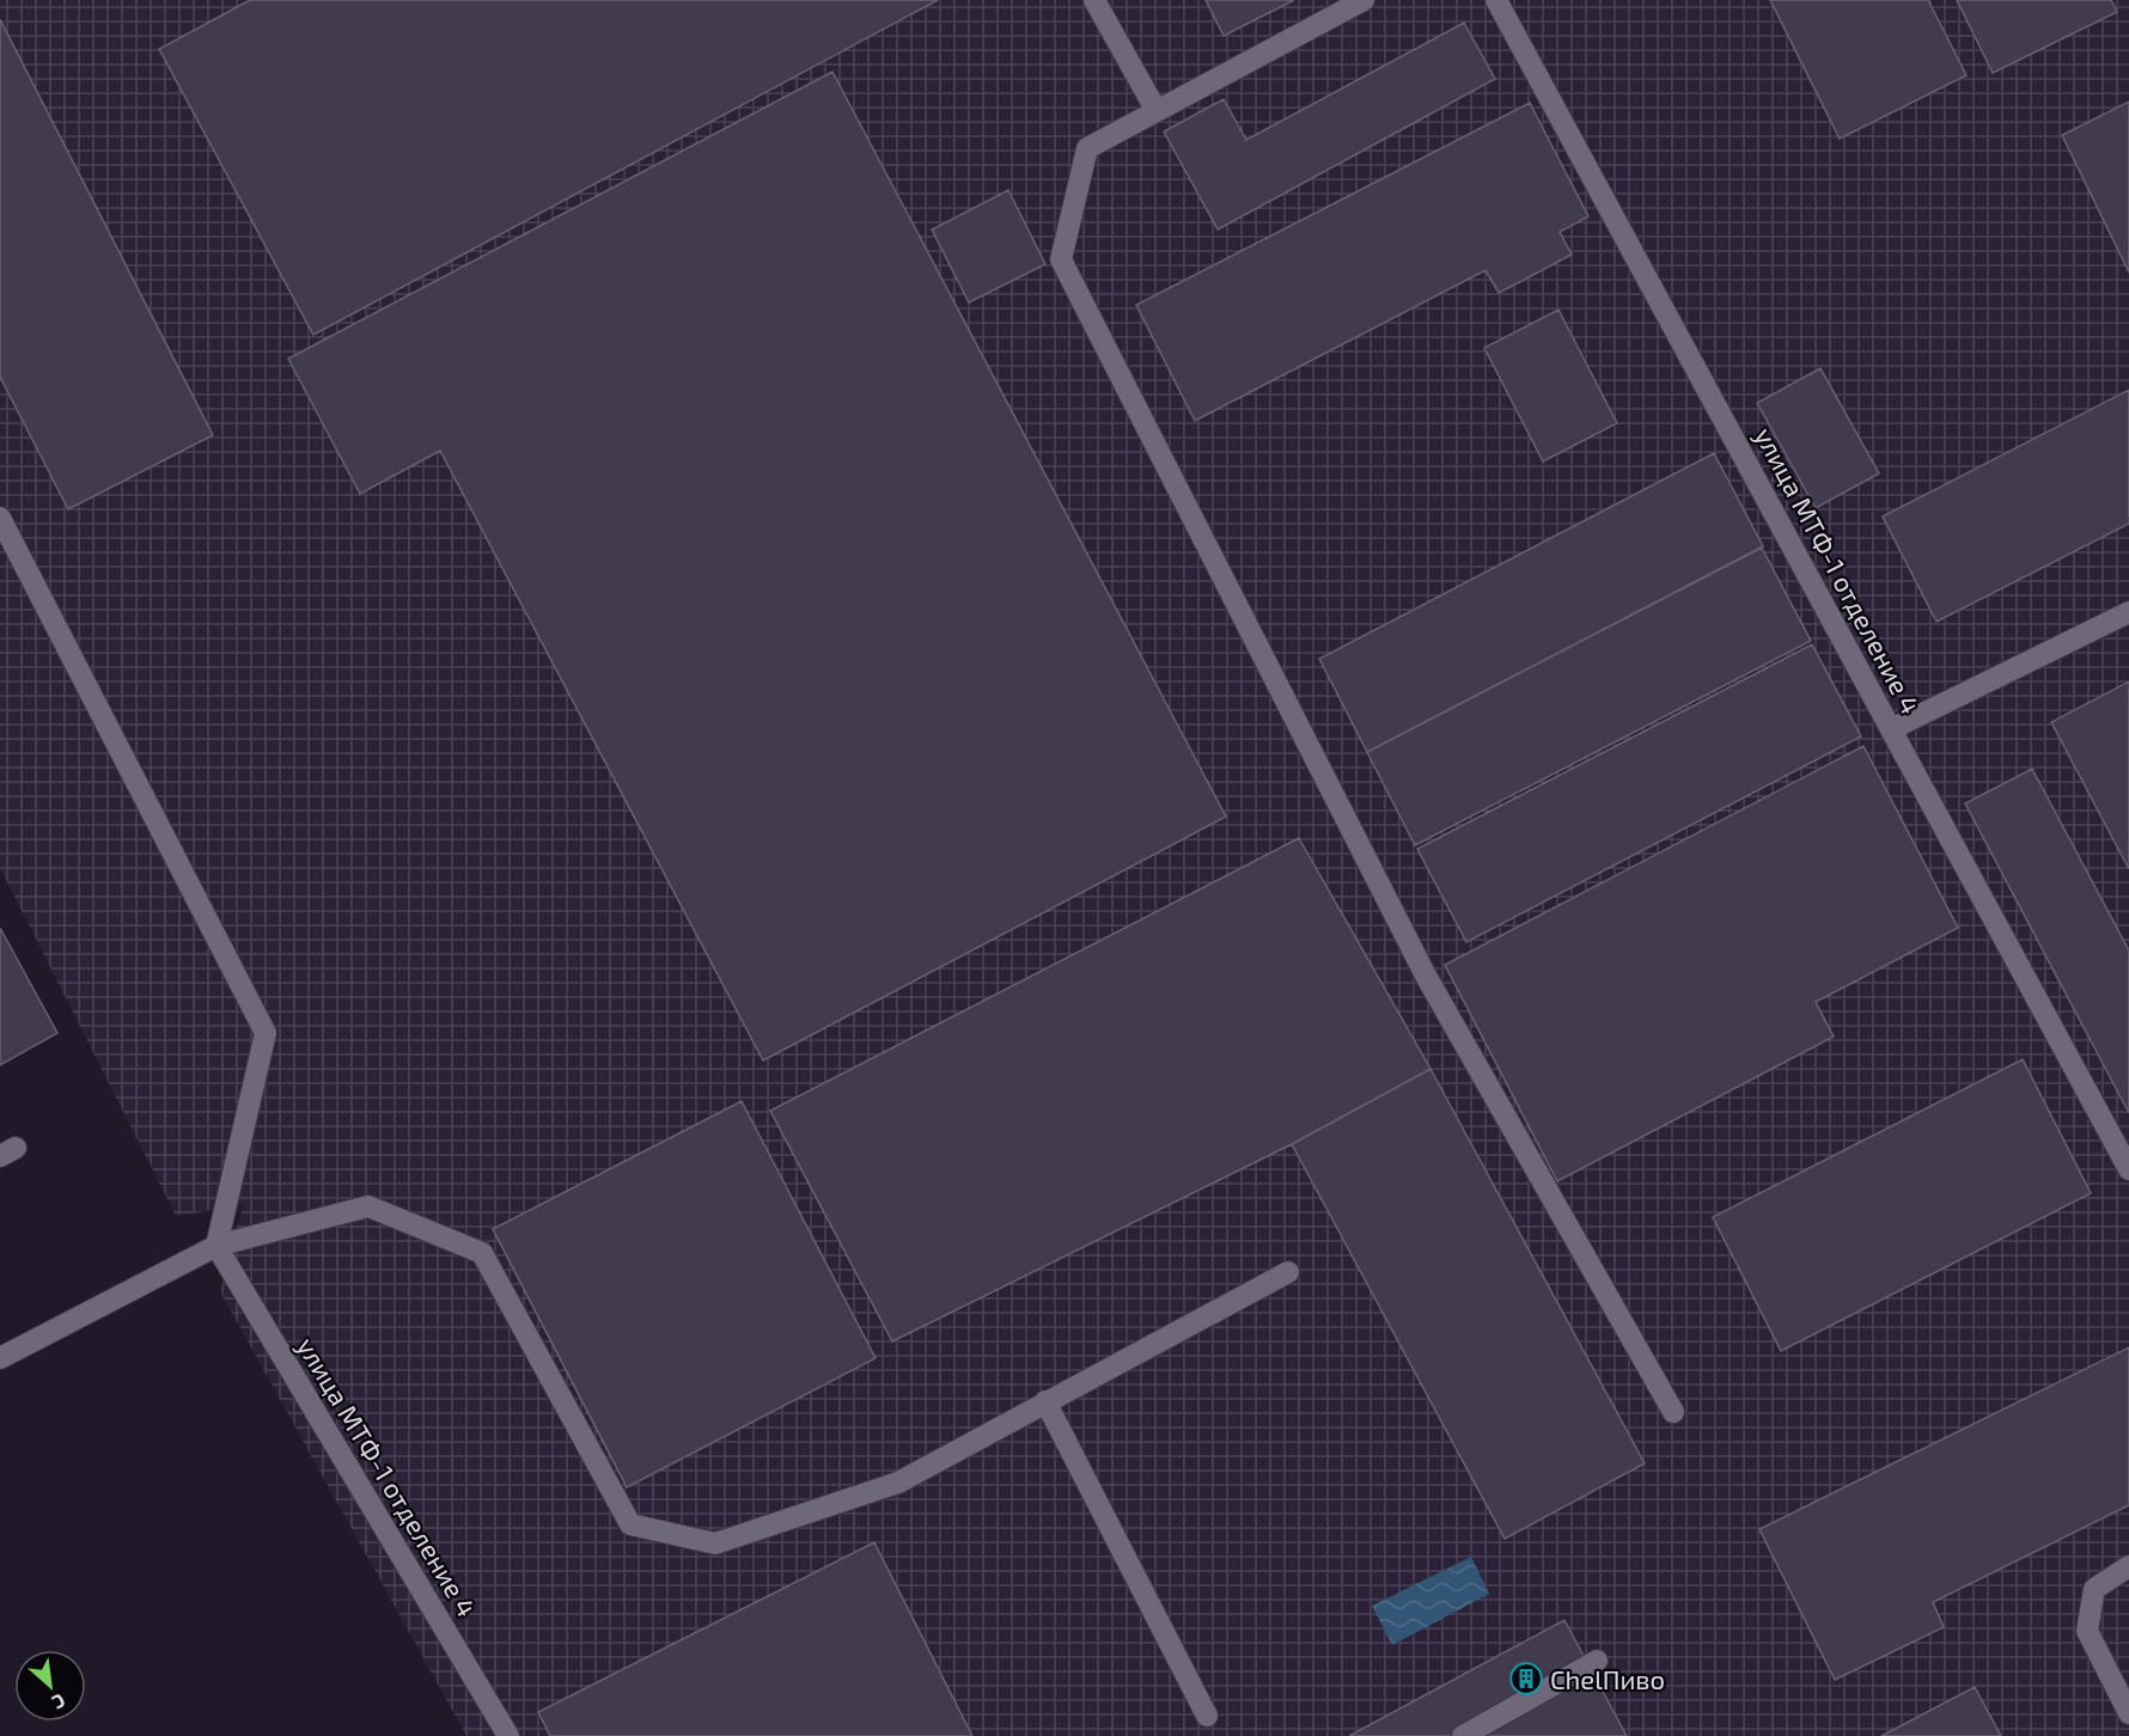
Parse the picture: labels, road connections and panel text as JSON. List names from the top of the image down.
{
  "streets": {
    "street": ["улица МТФ-1 отделение 4"]
  },
  "places": {
    "building": ["ChelПиво"]
  },
  "north": "bottom right"
}
